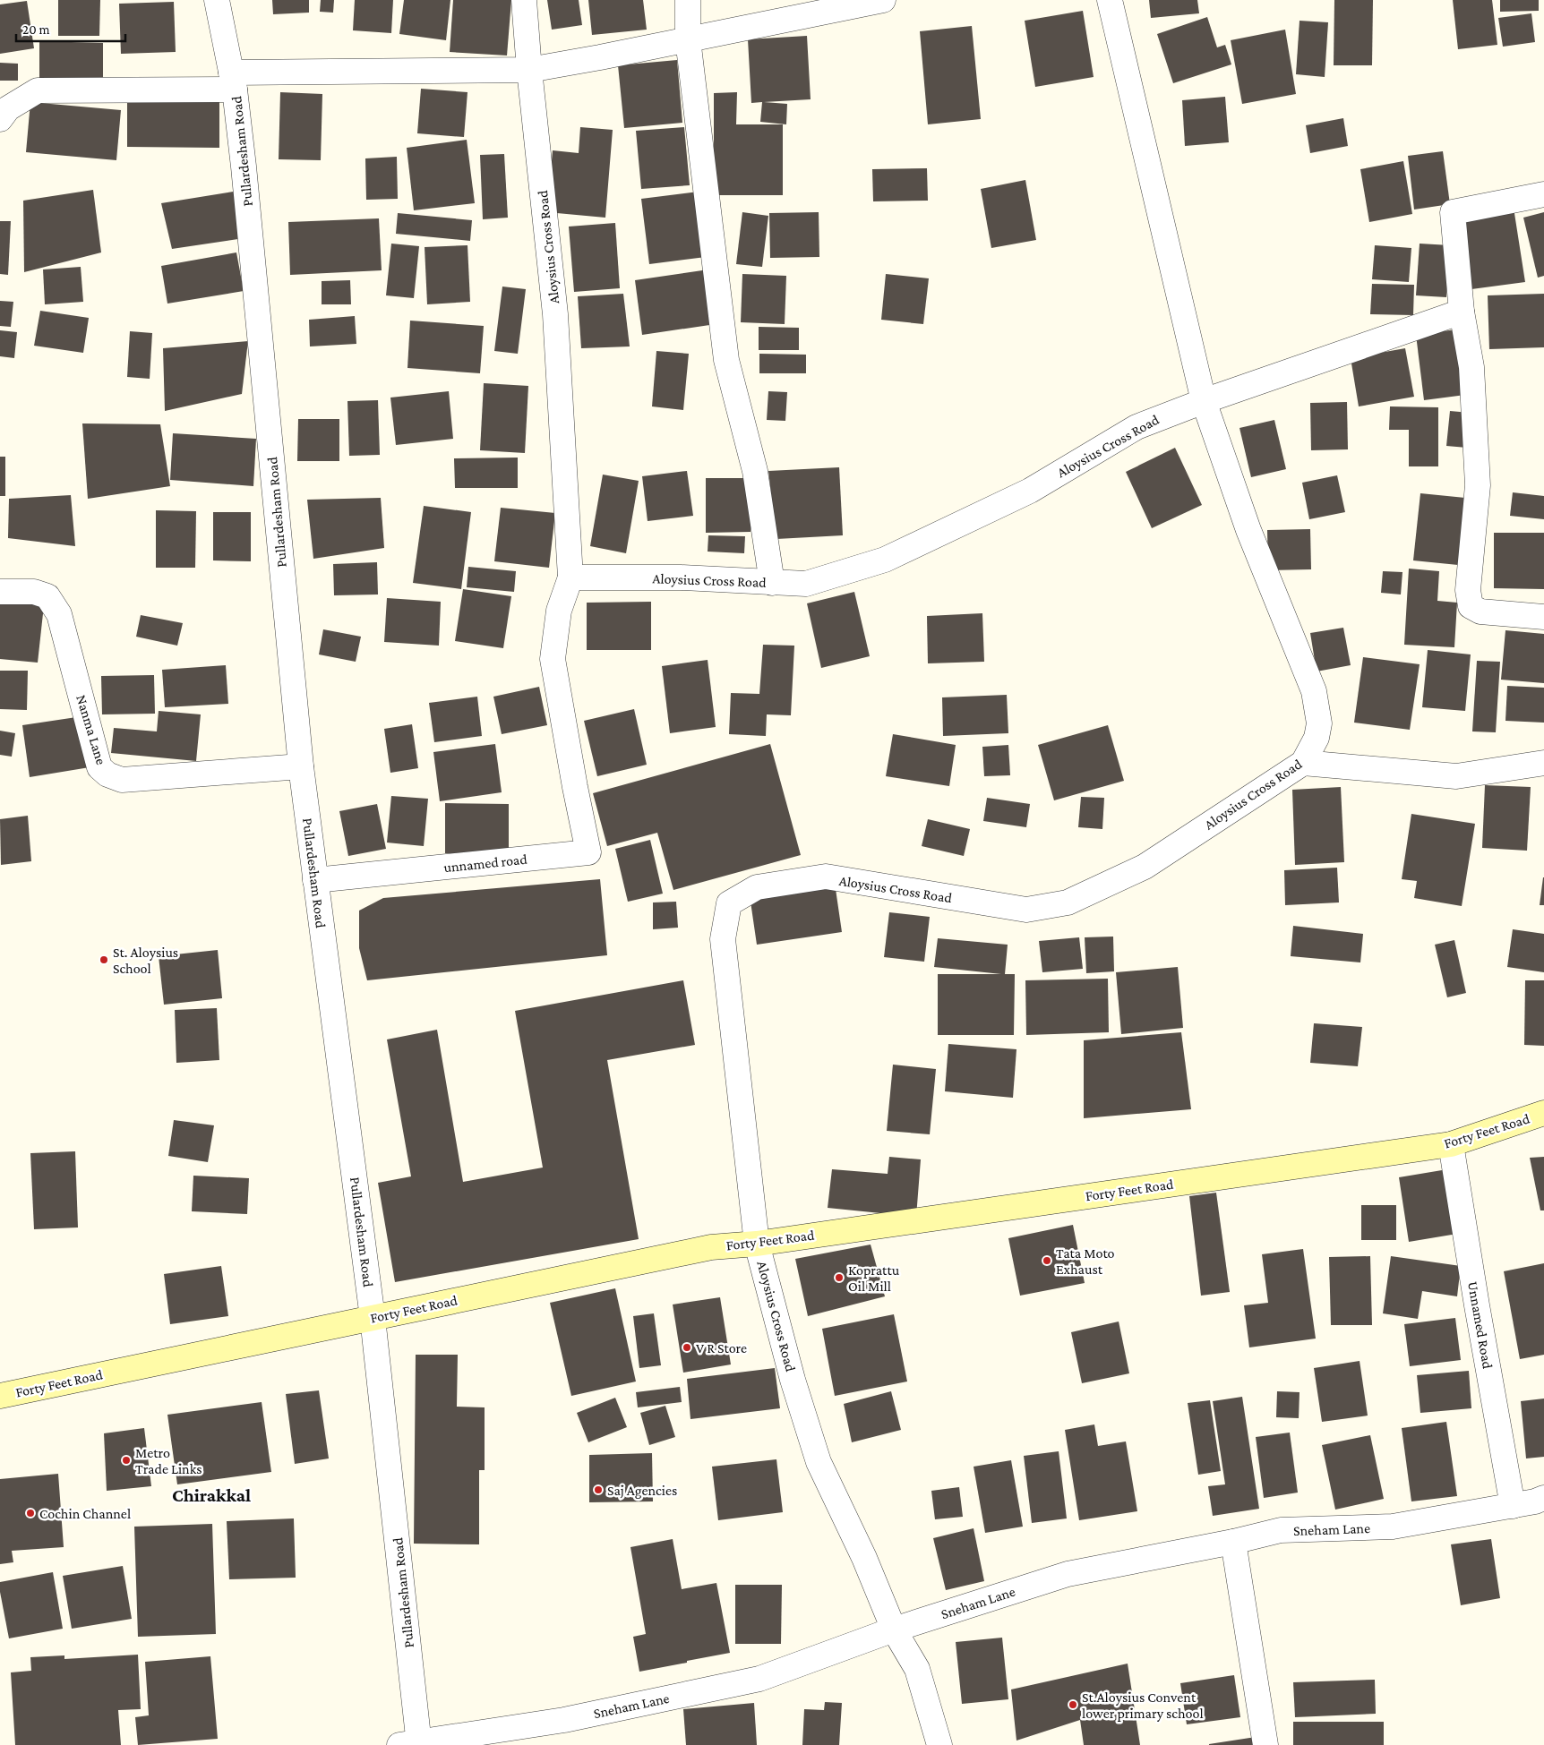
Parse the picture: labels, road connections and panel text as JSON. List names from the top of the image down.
{
  "streets": {
    "main road": ["Forty Feet Road"],
    "street": [
      "Pullardesham Road",
      "Aloysius Cross Road",
      "Nanma Lane",
      "unnamed road",
      "Unnamed Road",
      "Sneham Lane"
    ]
  },
  "crossings": [
    ["Pullardesham Road", "Nanma Lane"],
    ["Pullardesham Road", "unnamed road"],
    ["Pullardesham Road", "Forty Feet Road"],
    ["Pullardesham Road", "Sneham Lane"],
    ["Aloysius Cross Road", "unnamed road"],
    ["Aloysius Cross Road", "Forty Feet Road"],
    ["Aloysius Cross Road", "Sneham Lane"],
    ["Forty Feet Road", "Unnamed Road"],
    ["Unnamed Road", "Sneham Lane"]
  ],
  "districts": ["Chirakkal"],
  "places": [
    "St. Aloysius School",
    "Tata Moto Exhaust",
    "Koprattu Oil Mill",
    "V R Store",
    "Metro Trade Links",
    "Saj Agencies",
    "Cochin Channel",
    "St.Aloysius Convent lower primary school"
  ],
  "scale_bar": "20 m"
}
